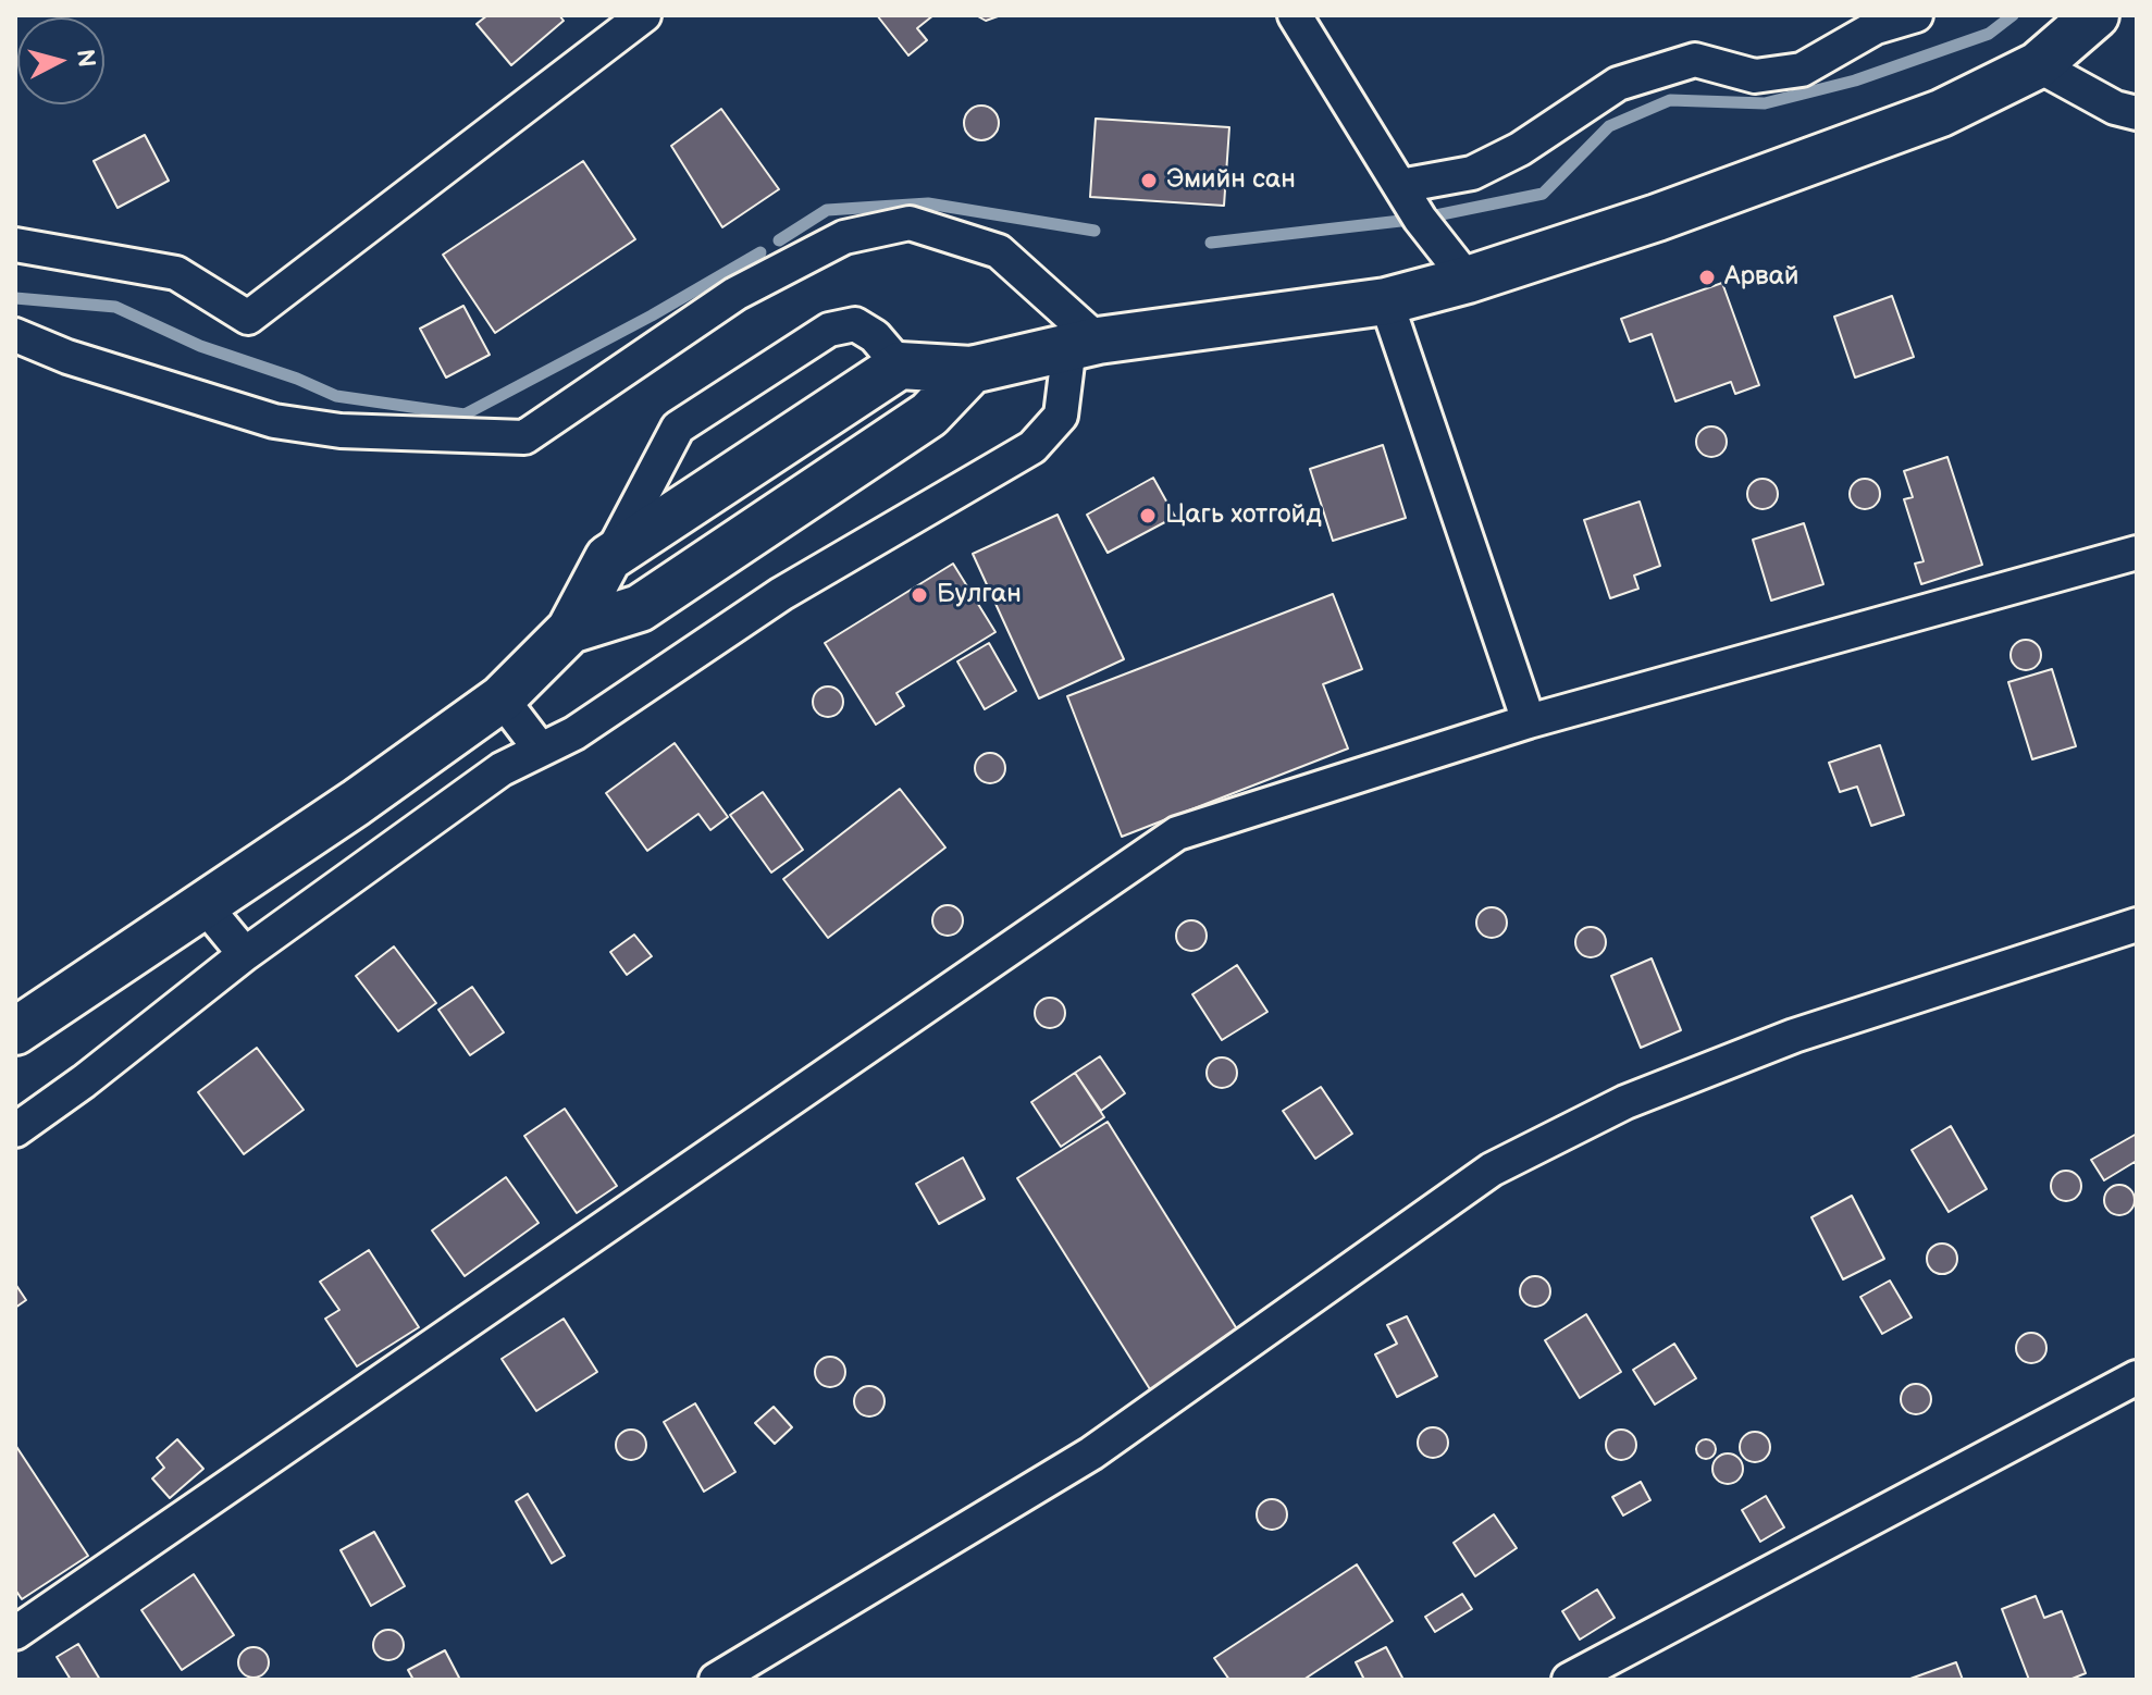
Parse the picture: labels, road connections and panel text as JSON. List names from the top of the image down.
{
  "places": [
    "Эмийн сан",
    "Арвай",
    "Цагь хотгойд",
    "Булган"
  ],
  "north": "right"
}
